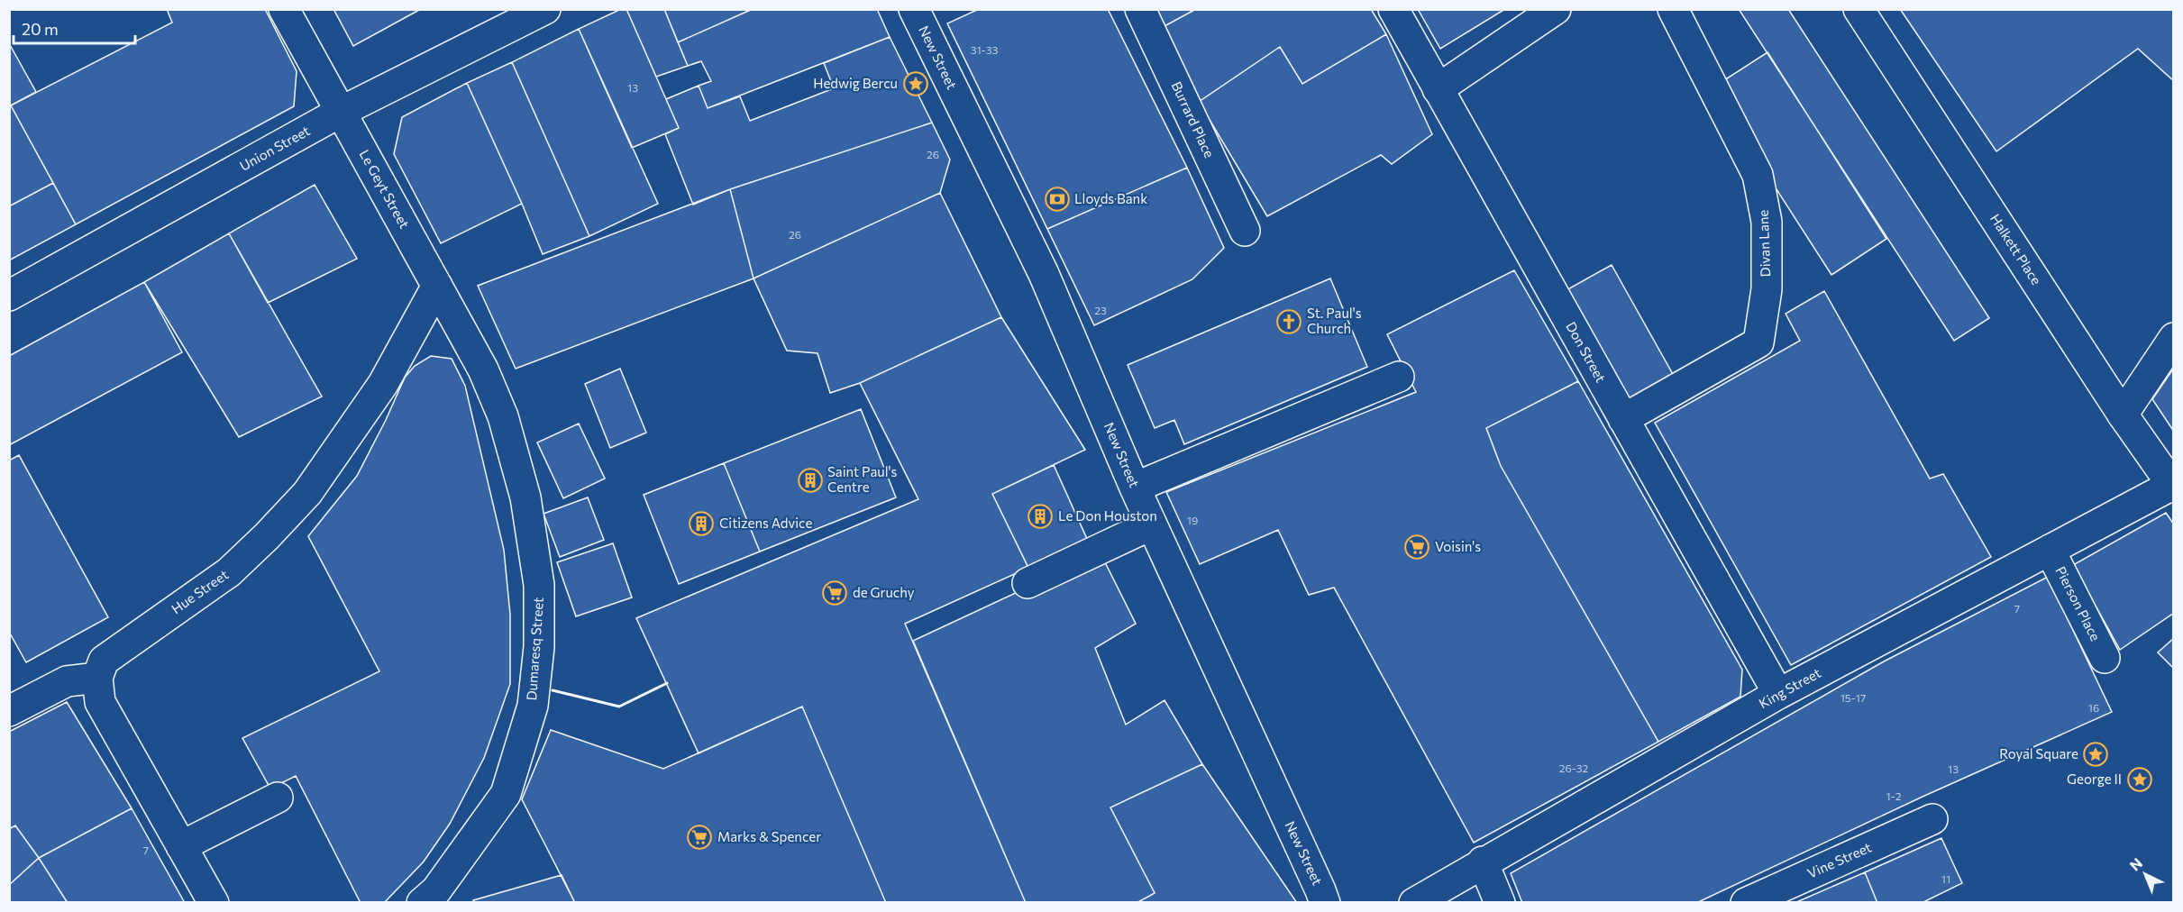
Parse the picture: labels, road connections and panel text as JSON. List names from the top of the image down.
{
  "streets": {
    "street": [
      "New Street",
      "Burrard Place",
      "Union Street",
      "Le Geyt Street",
      "Divan Lane",
      "Halkett Place",
      "Don Street",
      "Hue Street",
      "Pierson Place",
      "Dumaresq Street",
      "King Street",
      "Vine Street"
    ]
  },
  "crossings": [
    ["Union Street", "Le Geyt Street"],
    ["Le Geyt Street", "Hue Street"],
    ["Le Geyt Street", "Dumaresq Street"],
    ["Divan Lane", "Don Street"],
    ["Halkett Place", "King Street"],
    ["Don Street", "King Street"],
    ["Pierson Place", "King Street"]
  ],
  "places": {
    "place": ["Hedwig Bercu", "Royal Square", "George II"],
    "bank": ["Lloyds Bank"],
    "church": ["St. Paul's Church"],
    "building": ["Saint Paul's Centre", "Le Don Houston", "Citizens Advice"],
    "supermarket": ["Voisin's", "de Gruchy", "Marks & Spencer"]
  },
  "house_numbers": [
    "31-33",
    "13",
    "26",
    "26",
    "23",
    "19",
    "7",
    "15-17",
    "16",
    "26-32",
    "13",
    "1-2",
    "7",
    "11"
  ],
  "scale_bar": "20 m",
  "north": "top left"
}
